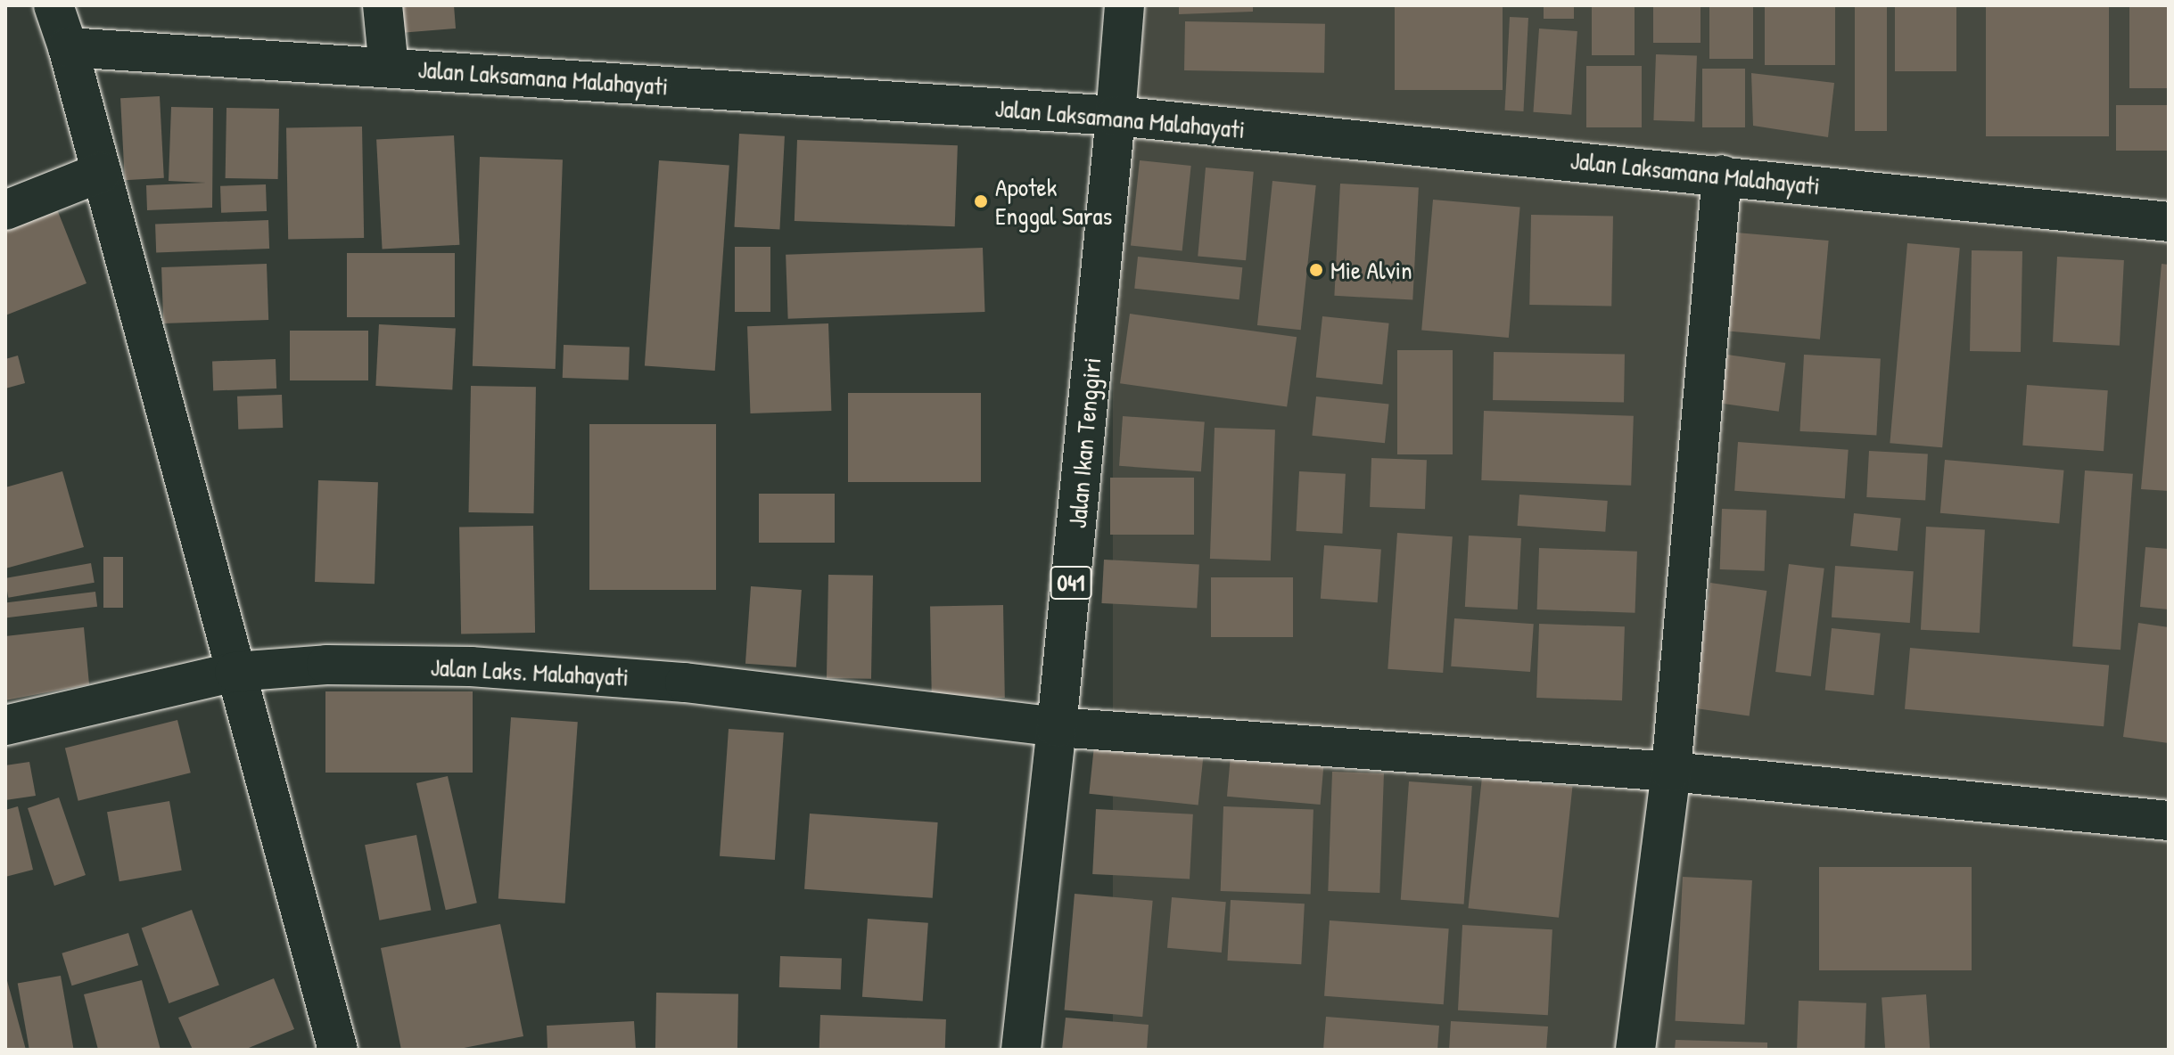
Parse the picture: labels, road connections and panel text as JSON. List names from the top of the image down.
{
  "streets": {
    "main road": [
      "Jalan Laksamana Malahayati",
      "Jalan Ikan Tenggiri",
      "041",
      "Jalan Laks. Malahayati"
    ]
  },
  "crossings": [
    ["Jalan Laksamana Malahayati", "Jalan Ikan Tenggiri"],
    ["Jalan Ikan Tenggiri", "Jalan Laks. Malahayati"]
  ],
  "places": ["Apotek Enggal Saras", "Mie Alvin"]
}
